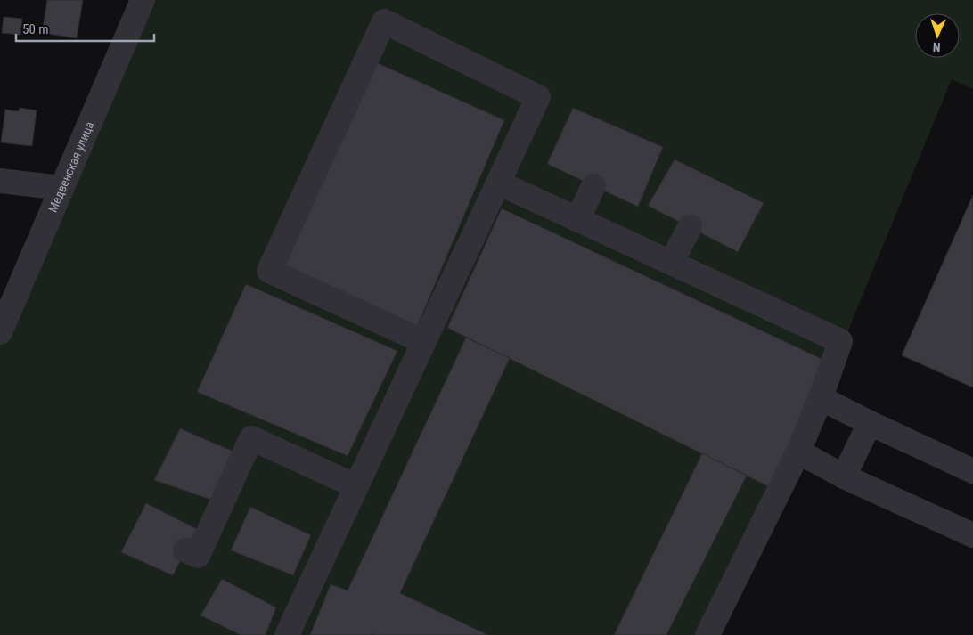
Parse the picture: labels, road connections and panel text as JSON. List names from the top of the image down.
{
  "streets": {
    "street": ["Медвенская улица"]
  },
  "scale_bar": "50 m",
  "north": "bottom"
}
